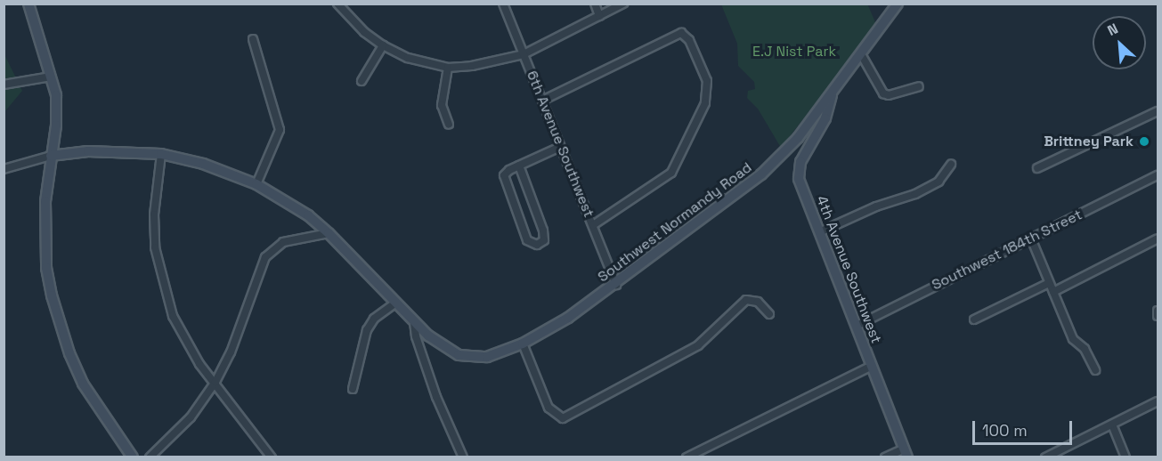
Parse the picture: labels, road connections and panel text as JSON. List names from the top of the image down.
{
  "streets": {
    "street": [
      "6th Avenue Southwest",
      "Southwest Normandy Road",
      "Southwest 184th Street",
      "4th Avenue Southwest"
    ]
  },
  "crossings": [
    ["6th Avenue Southwest", "Southwest Normandy Road"],
    ["Southwest Normandy Road", "4th Avenue Southwest"],
    ["Southwest 184th Street", "4th Avenue Southwest"]
  ],
  "parks": ["E.J Nist Park"],
  "places": ["Brittney Park"],
  "scale_bar": "100 m",
  "north": "top left"
}
